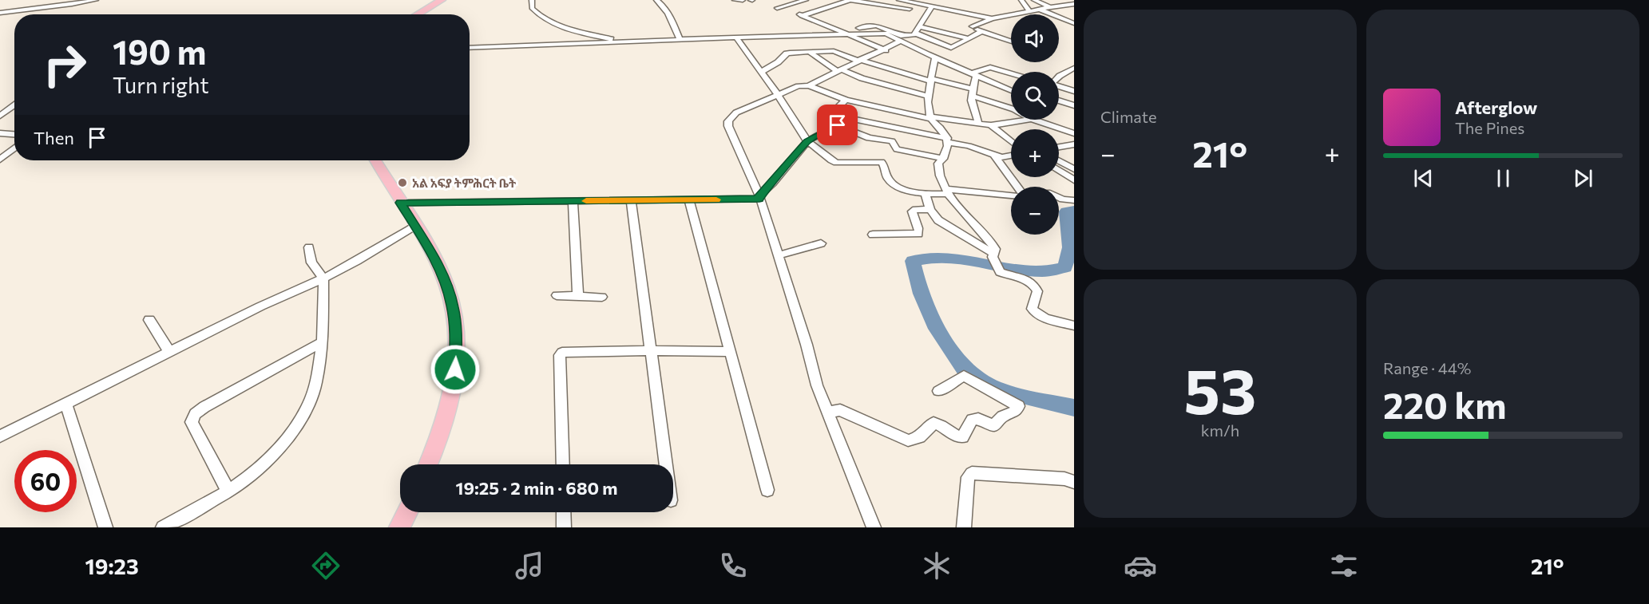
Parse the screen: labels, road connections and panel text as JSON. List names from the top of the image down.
{
  "places": ["አል አፍያ ትምሕርት ቤት"],
  "page": {
    "tile": [
      "Climate",
      ["53", "km/h"],
      ["Range · 44%", "220 km"]
    ],
    "map_buttons": ["+", "−"],
    "turn": ["190 m", "Turn right"],
    "song": ["Afterglow", "The Pines"],
    "then": "Then",
    "heat": ["−", "21°", "+"],
    "limit": "60",
    "trip": "19:25 · 2 min · 680 m",
    "tabs": ["19:23", "21°"]
  }
}
